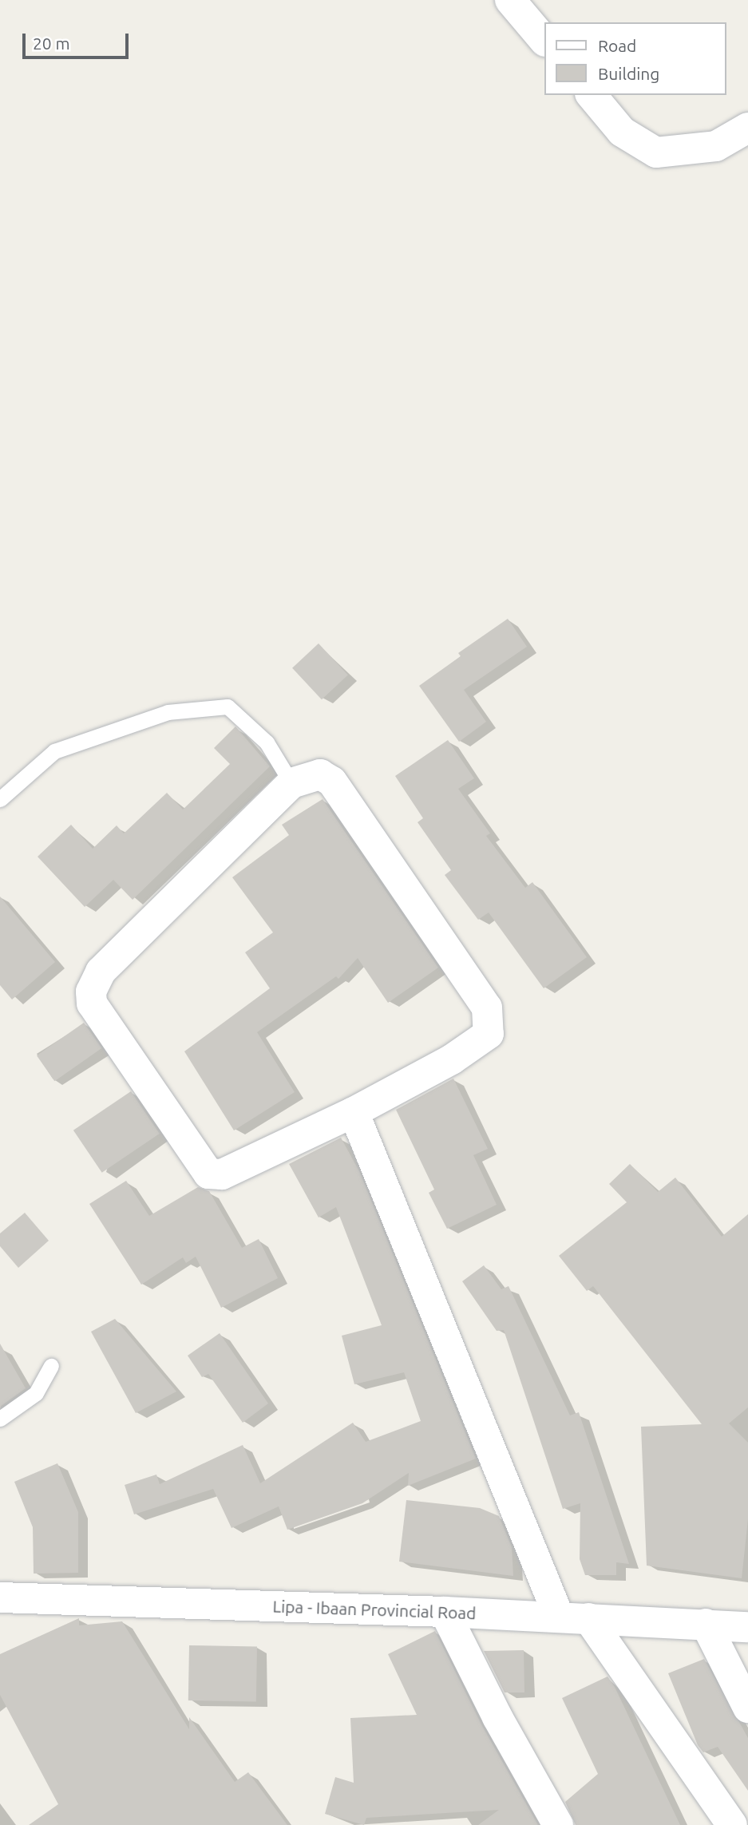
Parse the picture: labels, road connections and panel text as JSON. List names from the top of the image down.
{
  "streets": {
    "street": ["Lipa - Ibaan Provincial Road"]
  },
  "legend": ["Road", "Building"],
  "scale_bar": "20 m"
}
